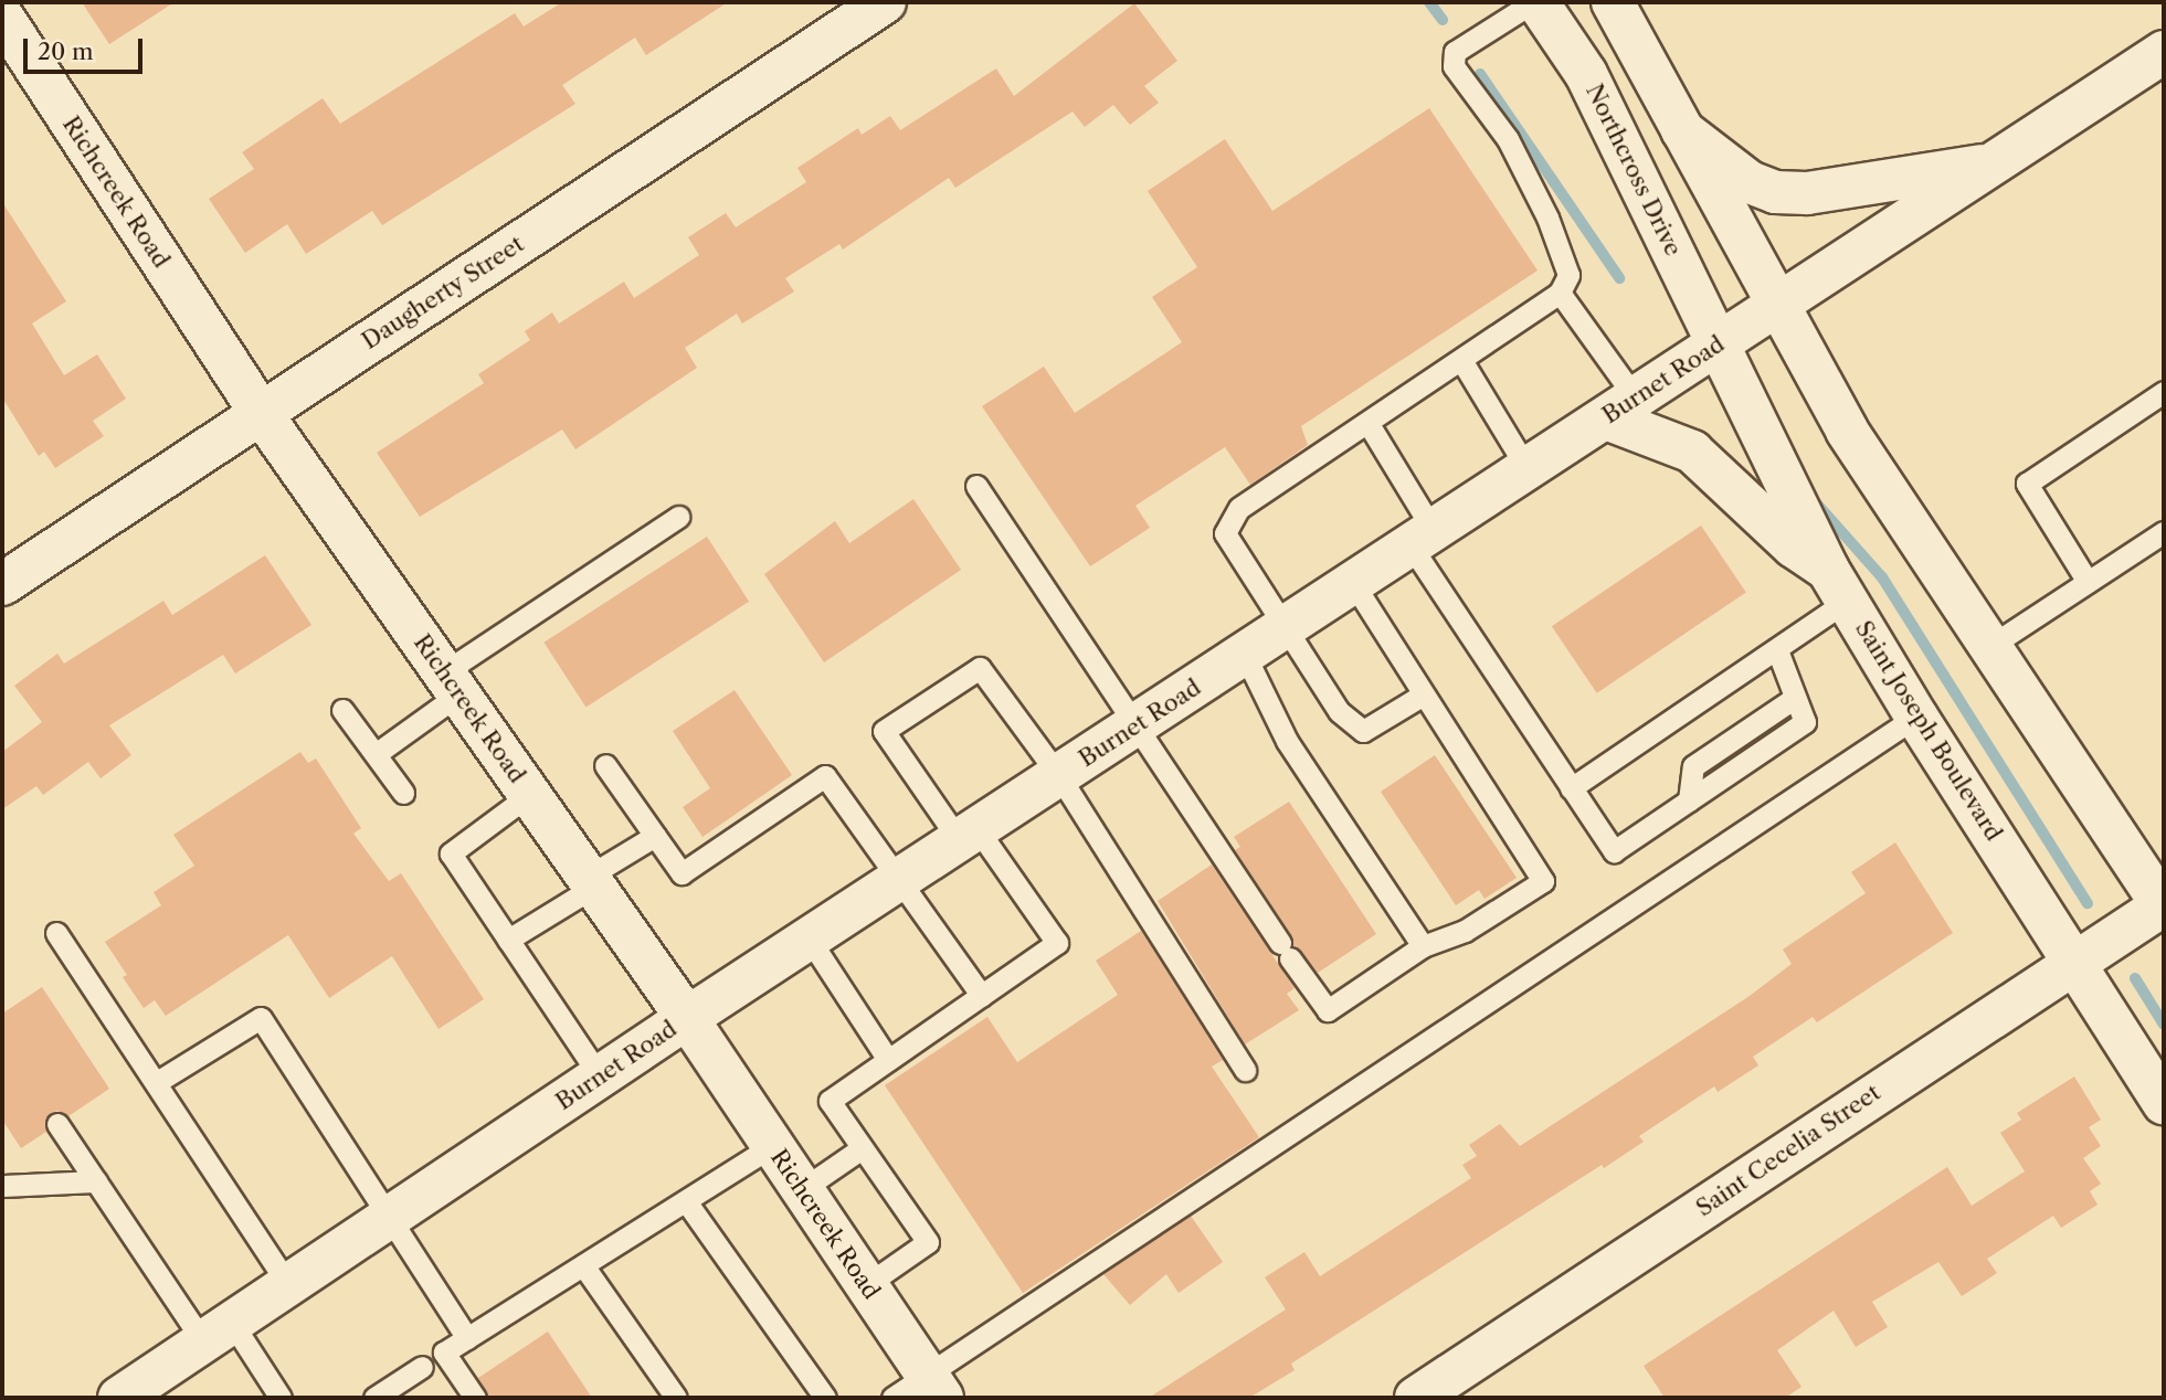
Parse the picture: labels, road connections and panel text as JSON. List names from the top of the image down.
{
  "streets": {
    "street": [
      "Northcross Drive",
      "Richcreek Road",
      "Daugherty Street",
      "Burnet Road",
      "Saint Joseph Boulevard",
      "Saint Cecelia Street"
    ]
  },
  "crossings": [
    ["Northcross Drive", "Burnet Road"],
    ["Northcross Drive", "Saint Joseph Boulevard"],
    ["Richcreek Road", "Daugherty Street"],
    ["Richcreek Road", "Burnet Road"],
    ["Burnet Road", "Saint Joseph Boulevard"],
    ["Saint Joseph Boulevard", "Saint Cecelia Street"]
  ],
  "scale_bar": "20 m"
}
